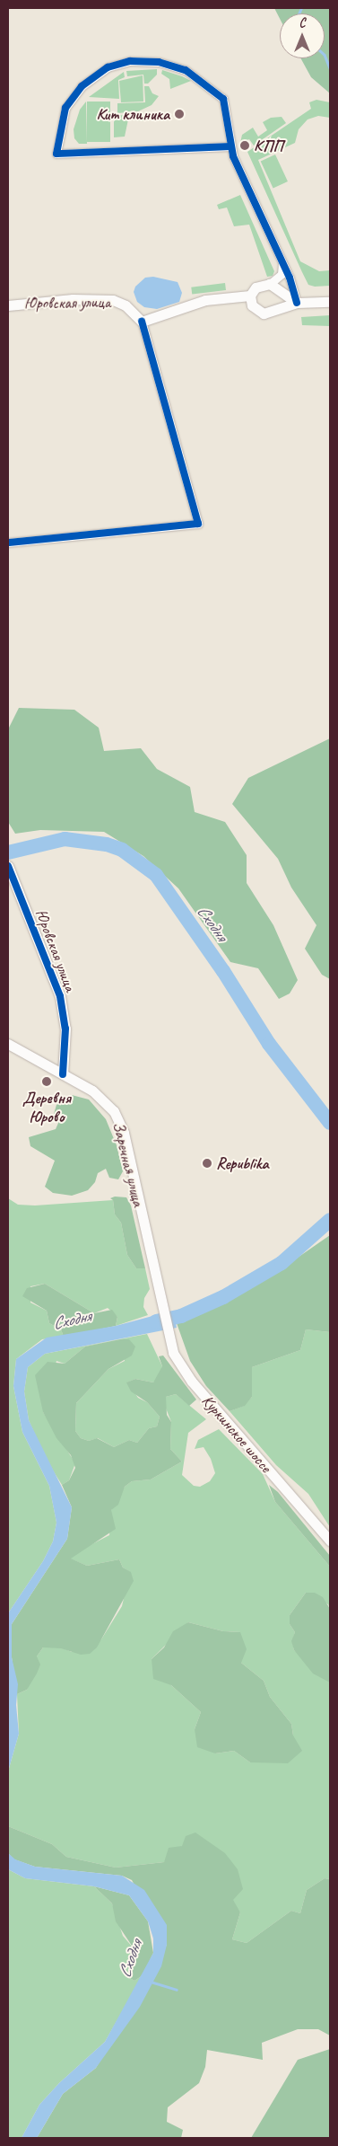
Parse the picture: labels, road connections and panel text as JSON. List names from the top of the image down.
{
  "streets": {
    "street": ["Юровская улица", "Заречная улица", "Куркинское шоссе"]
  },
  "crossings": [
    ["Юровская улица", "Заречная улица"],
    ["Заречная улица", "Куркинское шоссе"]
  ],
  "water": ["Сходня"],
  "places": [
    "Кит клиника",
    "КПП",
    "Деревня Юрово",
    "Republika"
  ],
  "north": "top"
}
